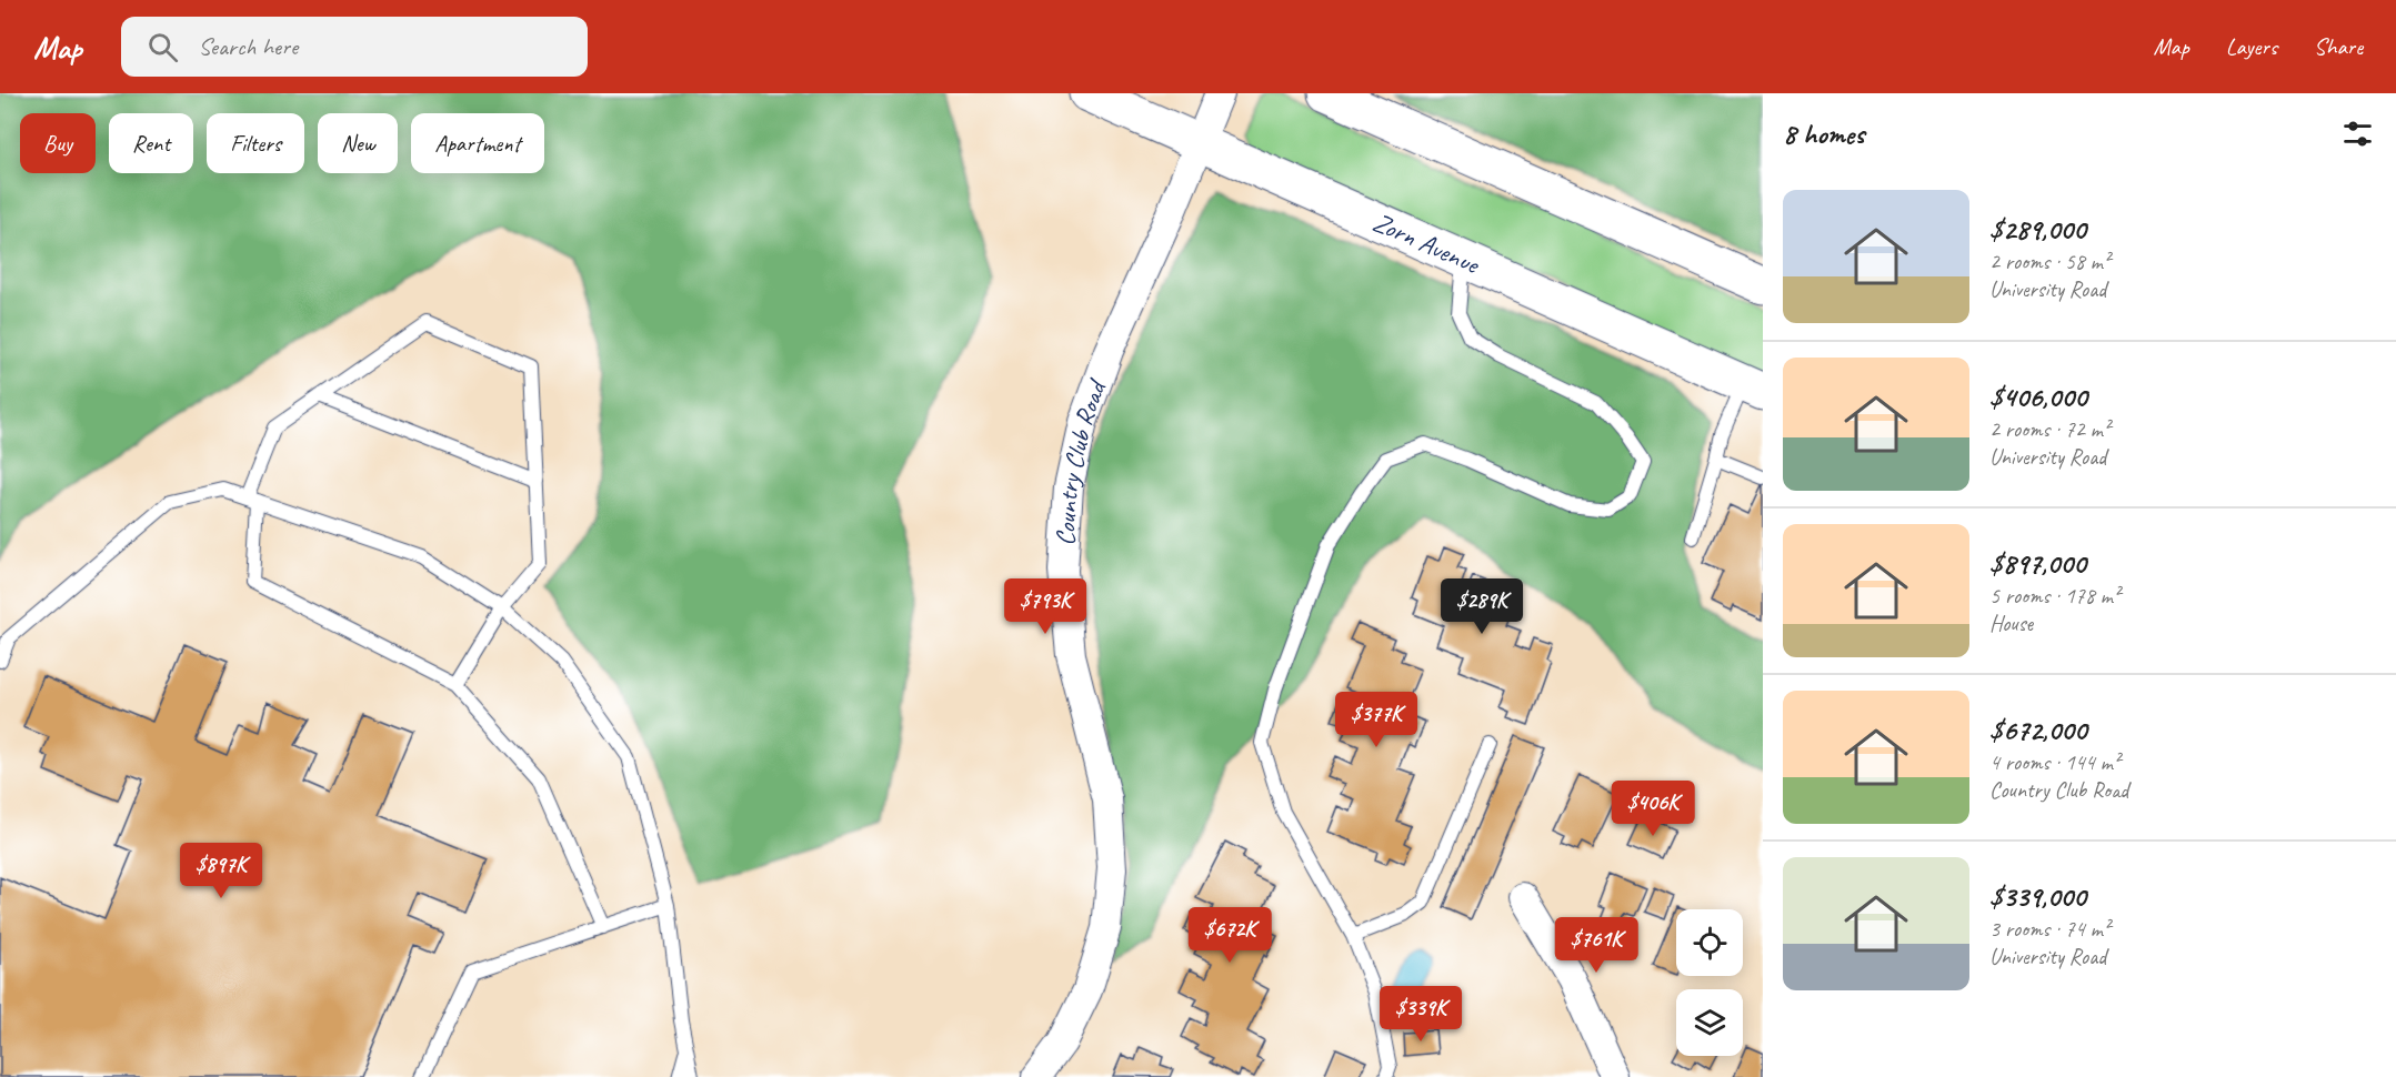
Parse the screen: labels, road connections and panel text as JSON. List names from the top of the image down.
{
  "streets": {
    "main road": ["Zorn Avenue"],
    "street": ["Country Club Road"]
  },
  "crossings": [
    ["Zorn Avenue", "Country Club Road"]
  ],
  "page": {
    "header": "Map",
    "search": "Search here",
    "nav": ["Map", "Layers", "Share"],
    "heading": "8 homes",
    "chip": [
      "Buy",
      "Rent",
      "Filters",
      "New",
      "Apartment"
    ],
    "list": [
      {
        "name": "$289,000",
        "note": "2 rooms · 58 m² · University Road"
      },
      {
        "name": "$406,000",
        "note": "2 rooms · 72 m² · University Road"
      },
      {
        "name": "$897,000",
        "note": "5 rooms · 178 m² · House"
      },
      {
        "name": "$672,000",
        "note": "4 rooms · 144 m² · Country Club Road"
      },
      {
        "name": "$339,000",
        "note": "3 rooms · 74 m² · University Road"
      }
    ],
    "price": [
      "$793K",
      "$289K",
      "$377K",
      "$406K",
      "$897K",
      "$672K",
      "$761K",
      "$339K"
    ]
  }
}
